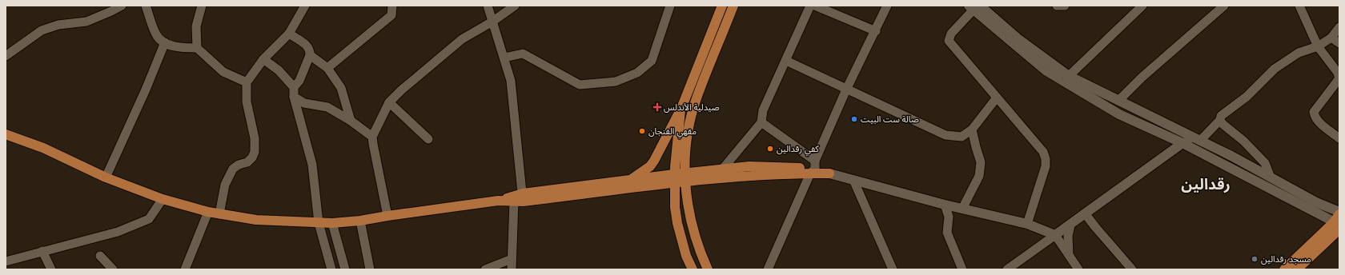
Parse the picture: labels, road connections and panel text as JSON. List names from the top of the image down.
{
  "districts": ["رقدالين"],
  "places": {
    "health": ["صيدلية الأندلس"],
    "other": [
      "صالة ست البيت",
      "مقهي الفنجان",
      "كفي رقدالين",
      "مسجد رقدالين"
    ]
  }
}
